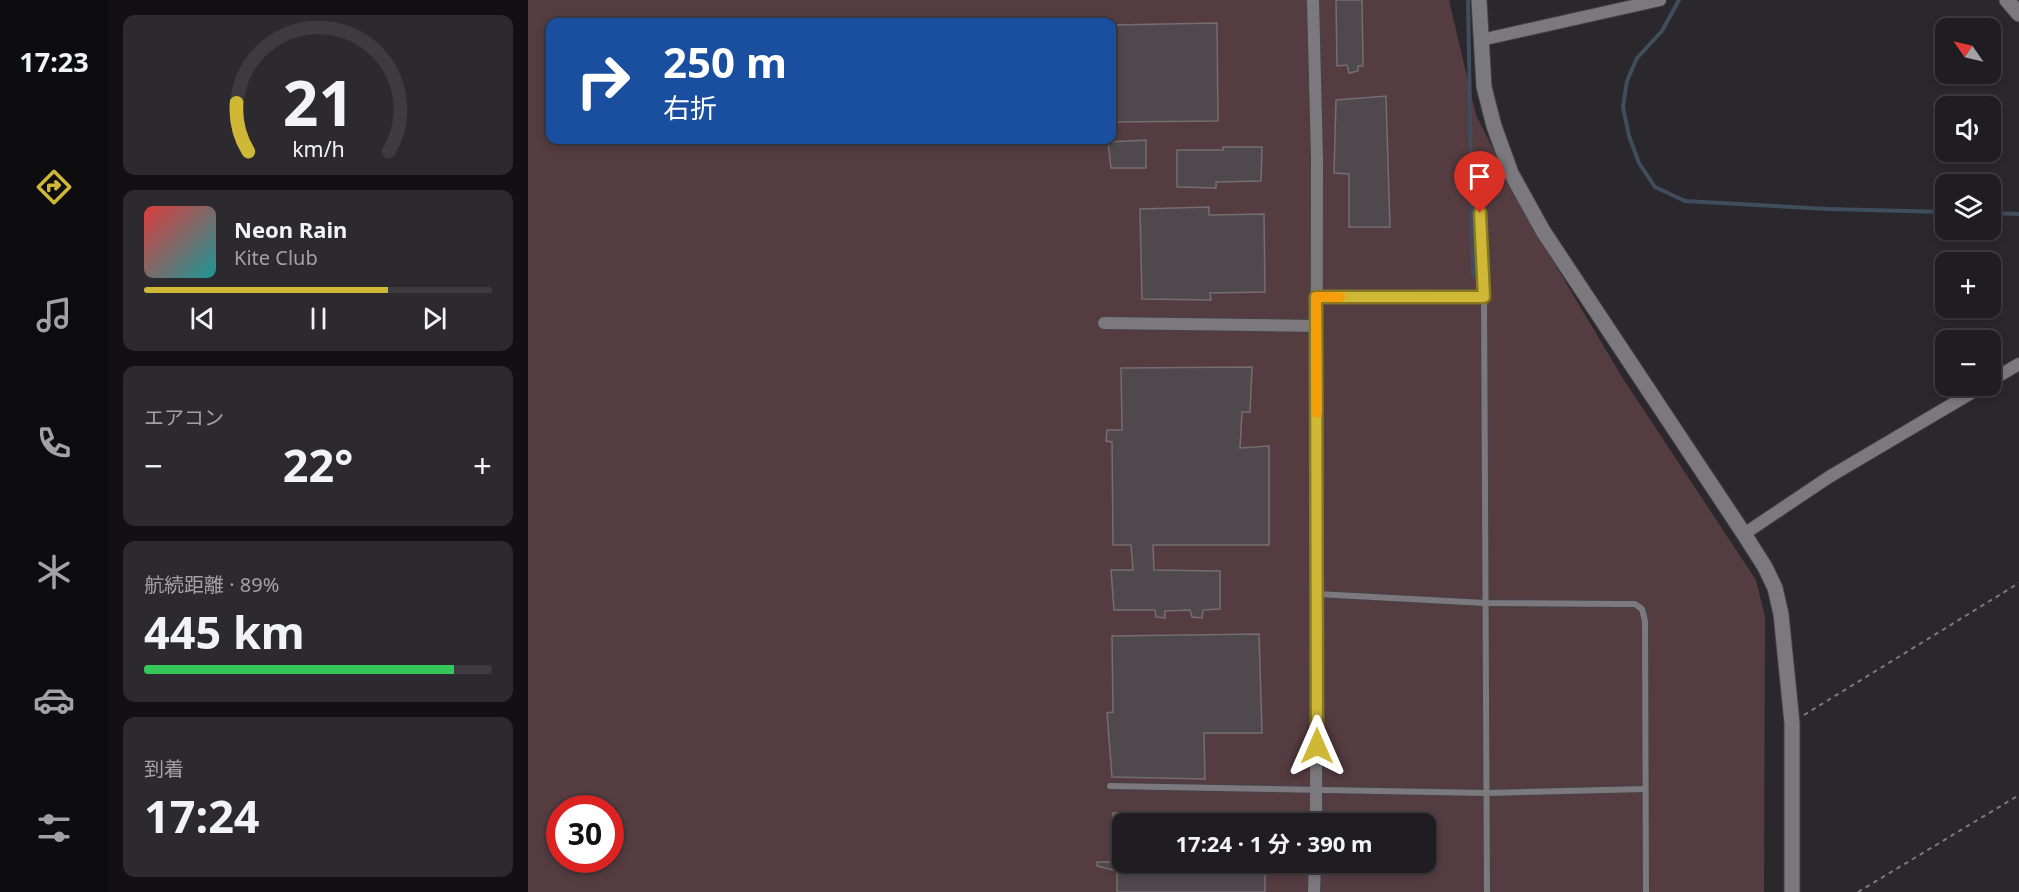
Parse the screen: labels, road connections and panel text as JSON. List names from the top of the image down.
{
  "north": "top left",
  "page": {
    "tabs": "17:23",
    "map_buttons": ["+", "−"],
    "turn": ["250 m", "右折"],
    "song": ["Neon Rain", "Kite Club"],
    "tile": [
      "エアコン",
      ["航続距離 · 89%", "445 km"],
      ["到着", "17:24"]
    ],
    "heat": ["−", "22°", "+"],
    "limit": "30",
    "trip": "17:24 · 1 分 · 390 m",
    "gauge": ["21", "km/h"]
  }
}
